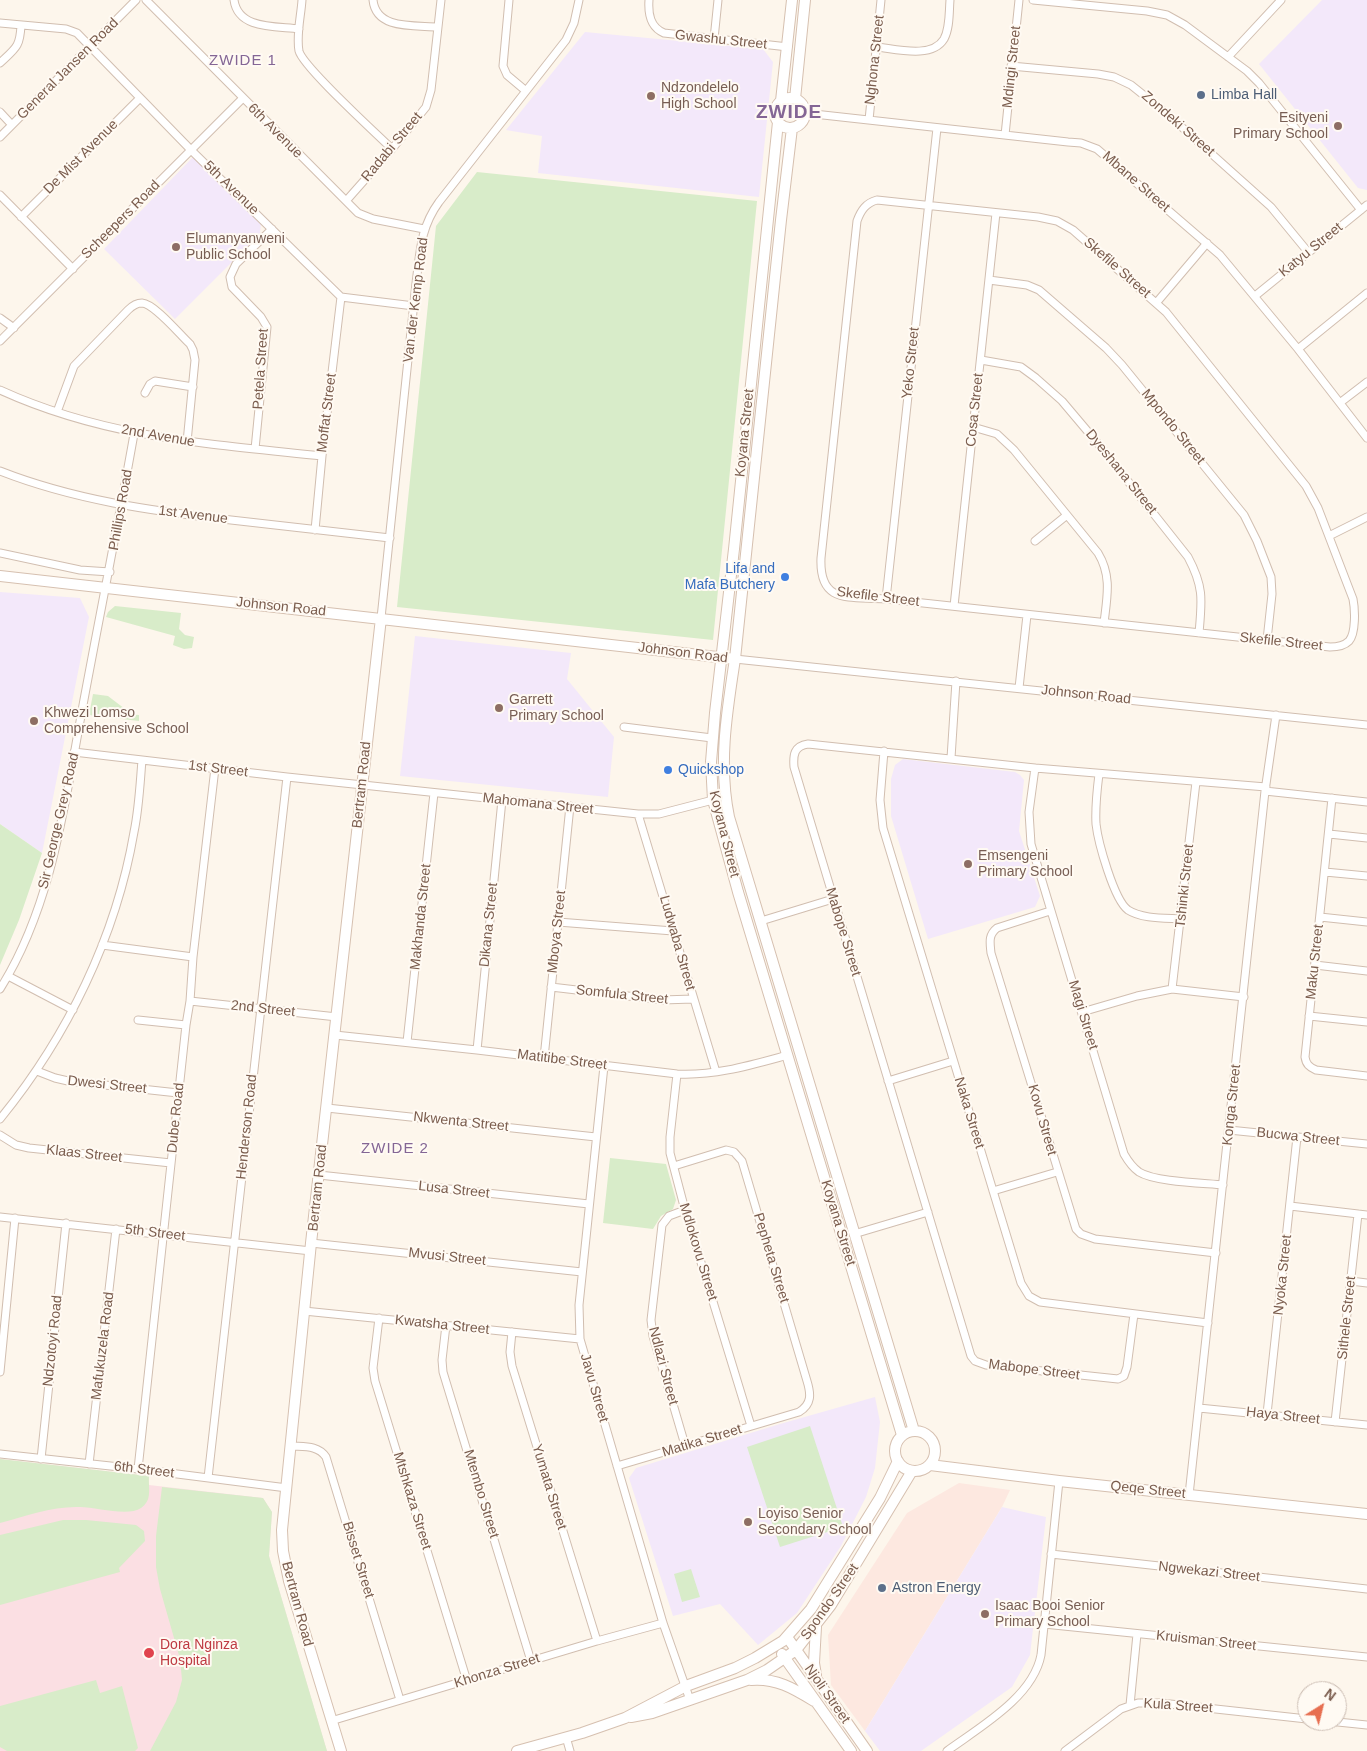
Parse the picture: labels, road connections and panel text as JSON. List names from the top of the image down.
{
  "streets": {
    "main road": [
      "Koyana Street",
      "Johnson Road",
      "Bertram Road",
      "Qeqe Street",
      "Spondo Street",
      "Njoli Street"
    ],
    "street": [
      "Gwashu Street",
      "Nghona Street",
      "Mdingi Street",
      "General Jansen Road",
      "Zondeki Street",
      "6th Avenue",
      "Radabi Street",
      "De Mist Avenue",
      "Mbane Street",
      "5th Avenue",
      "Scheepers Road",
      "Katyu Street",
      "Skefile Street",
      "Van der Kemp Road",
      "Yeko Street",
      "Petela Street",
      "Cosa Street",
      "Moffat Street",
      "Mpondo Street",
      "2nd Avenue",
      "Dyeshana Street",
      "Phillips Road",
      "1st Avenue",
      "1st Street",
      "Mahomana Street",
      "Sir George Grey Road",
      "Tshinki Street",
      "Makhanda Street",
      "Dikana Street",
      "Mboya Street",
      "Mabope Street",
      "Ludwaba Street",
      "Maku Street",
      "Somfula Street",
      "2nd Street",
      "Magi Street",
      "Matitibe Street",
      "Dwesi Street",
      "Konga Street",
      "Naka Street",
      "Dube Road",
      "Kovu Street",
      "Nkwenta Street",
      "Henderson Road",
      "Bucwa Street",
      "Klaas Street",
      "Lusa Street",
      "5th Street",
      "Mdlokovu Street",
      "Mvusi Street",
      "Pepheta Street",
      "Nyoka Street",
      "Sithele Street",
      "Kwatsha Street",
      "Ndzotoyi Road",
      "Mafukuzela Road",
      "Ndlazi Street",
      "Javu Street",
      "Haya Street",
      "Matika Street",
      "6th Street",
      "Yumata Street",
      "Mtembo Street",
      "Mtshkaza Street",
      "Bisset Street",
      "Ngwekazi Street",
      "Kruisman Street",
      "Khonza Street",
      "Kula Street"
    ]
  },
  "crossings": [
    ["Gwashu Street", "Koyana Street"],
    ["Nghona Street", "Mbane Street"],
    ["Mdingi Street", "Zondeki Street"],
    ["Mdingi Street", "Mbane Street"],
    ["General Jansen Road", "5th Avenue"],
    ["Zondeki Street", "Katyu Street"],
    ["6th Avenue", "Radabi Street"],
    ["6th Avenue", "Scheepers Road"],
    ["6th Avenue", "Van der Kemp Road"],
    ["De Mist Avenue", "5th Avenue"],
    ["Mbane Street", "Katyu Street"],
    ["Mbane Street", "Yeko Street"],
    ["Mbane Street", "Koyana Street"],
    ["5th Avenue", "Scheepers Road"],
    ["5th Avenue", "Petela Street"],
    ["5th Avenue", "Moffat Street"],
    ["Skefile Street", "Yeko Street"],
    ["Skefile Street", "Cosa Street"],
    ["Skefile Street", "Mpondo Street"],
    ["Skefile Street", "Dyeshana Street"],
    ["Van der Kemp Road", "1st Avenue"],
    ["Van der Kemp Road", "Johnson Road"],
    ["Van der Kemp Road", "Bertram Road"],
    ["Petela Street", "2nd Avenue"],
    ["Cosa Street", "Mpondo Street"],
    ["Cosa Street", "Dyeshana Street"],
    ["Moffat Street", "2nd Avenue"],
    ["Moffat Street", "1st Avenue"],
    ["Koyana Street", "Johnson Road"],
    ["Koyana Street", "Mahomana Street"],
    ["Koyana Street", "Matitibe Street"],
    ["Koyana Street", "Qeqe Street"],
    ["Koyana Street", "Spondo Street"],
    ["2nd Avenue", "Phillips Road"],
    ["Phillips Road", "1st Avenue"],
    ["Phillips Road", "Johnson Road"],
    ["Phillips Road", "Sir George Grey Road"],
    ["Johnson Road", "Bertram Road"],
    ["Johnson Road", "Sir George Grey Road"],
    ["Johnson Road", "Konga Street"],
    ["1st Street", "Bertram Road"],
    ["1st Street", "Mahomana Street"],
    ["1st Street", "Sir George Grey Road"],
    ["1st Street", "Dube Road"],
    ["1st Street", "Henderson Road"],
    ["Bertram Road", "Mahomana Street"],
    ["Bertram Road", "2nd Street"],
    ["Bertram Road", "Matitibe Street"],
    ["Bertram Road", "Nkwenta Street"],
    ["Bertram Road", "Lusa Street"],
    ["Bertram Road", "5th Street"],
    ["Bertram Road", "Mvusi Street"],
    ["Bertram Road", "Kwatsha Street"],
    ["Bertram Road", "6th Street"],
    ["Bertram Road", "Bisset Street"],
    ["Bertram Road", "Khonza Street"],
    ["Mahomana Street", "Makhanda Street"],
    ["Mahomana Street", "Dikana Street"],
    ["Mahomana Street", "Mboya Street"],
    ["Mahomana Street", "Ludwaba Street"],
    ["Tshinki Street", "Mabope Street"],
    ["Makhanda Street", "Matitibe Street"],
    ["Dikana Street", "Matitibe Street"],
    ["Mboya Street", "Somfula Street"],
    ["Mboya Street", "Matitibe Street"],
    ["Mabope Street", "Maku Street"],
    ["Mabope Street", "Magi Street"],
    ["Mabope Street", "Konga Street"],
    ["Mabope Street", "Naka Street"],
    ["Ludwaba Street", "Somfula Street"],
    ["Ludwaba Street", "Matitibe Street"],
    ["2nd Street", "Dube Road"],
    ["2nd Street", "Henderson Road"],
    ["Magi Street", "Konga Street"],
    ["Magi Street", "Kovu Street"],
    ["Matitibe Street", "Mdlokovu Street"],
    ["Matitibe Street", "Javu Street"],
    ["Dwesi Street", "Dube Road"],
    ["Konga Street", "Naka Street"],
    ["Konga Street", "Kovu Street"],
    ["Konga Street", "Bucwa Street"],
    ["Konga Street", "Haya Street"],
    ["Konga Street", "Qeqe Street"],
    ["Dube Road", "Klaas Street"],
    ["Dube Road", "5th Street"],
    ["Dube Road", "6th Street"],
    ["Nkwenta Street", "Javu Street"],
    ["Henderson Road", "5th Street"],
    ["Henderson Road", "6th Street"],
    ["Bucwa Street", "Nyoka Street"],
    ["Lusa Street", "Javu Street"],
    ["5th Street", "Mvusi Street"],
    ["5th Street", "Ndzotoyi Road"],
    ["5th Street", "Mafukuzela Road"],
    ["Mdlokovu Street", "Pepheta Street"],
    ["Mdlokovu Street", "Ndlazi Street"],
    ["Mdlokovu Street", "Matika Street"],
    ["Mvusi Street", "Javu Street"],
    ["Pepheta Street", "Matika Street"],
    ["Nyoka Street", "Haya Street"],
    ["Sithele Street", "Haya Street"],
    ["Kwatsha Street", "Javu Street"],
    ["Kwatsha Street", "Yumata Street"],
    ["Kwatsha Street", "Mtembo Street"],
    ["Kwatsha Street", "Mtshkaza Street"],
    ["Ndzotoyi Road", "6th Street"],
    ["Mafukuzela Road", "6th Street"],
    ["Ndlazi Street", "Matika Street"],
    ["Javu Street", "Matika Street"],
    ["Javu Street", "Spondo Street"],
    ["Javu Street", "Khonza Street"],
    ["Yumata Street", "Khonza Street"],
    ["Qeqe Street", "Spondo Street"],
    ["Mtembo Street", "Khonza Street"],
    ["Mtshkaza Street", "Khonza Street"],
    ["Bisset Street", "Khonza Street"],
    ["Spondo Street", "Njoli Street"]
  ],
  "districts": ["ZWIDE 1", "ZWIDE", "ZWIDE 2"],
  "places": [
    "Limba Hall",
    "Ndzondelelo High School",
    "Esityeni Primary School",
    "Elumanyanweni Public School",
    "Lifa and Mafa Butchery",
    "Garrett Primary School",
    "Khwezi Lomso Comprehensive School",
    "Quickshop",
    "Emsengeni Primary School",
    "Loyiso Senior Secondary School",
    "Astron Energy",
    "Isaac Booi Senior Primary School",
    "Dora Nginza Hospital"
  ],
  "north": "top right"
}
